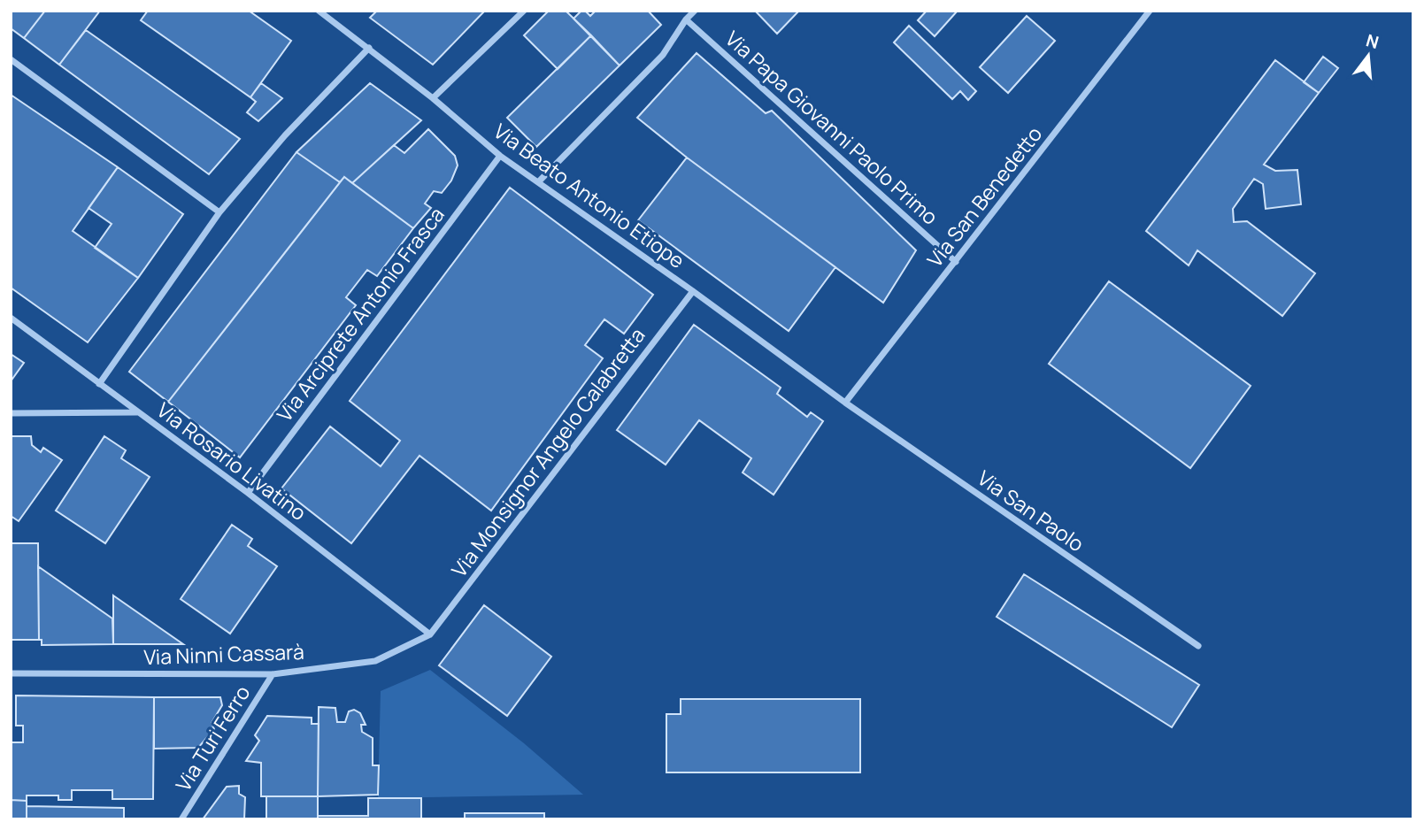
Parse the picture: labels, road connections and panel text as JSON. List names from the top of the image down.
{
  "streets": {
    "street": [
      "Via Papa Giovanni Paolo Primo",
      "Via Beato Antonio Etiope",
      "Via San Benedetto",
      "Via Arciprete Antonio Frasca",
      "Via Monsignor Angelo Calabretta",
      "Via Rosario Livatino",
      "Via San Paolo",
      "Via Ninni Cassarà",
      "Via Turi Ferro"
    ]
  },
  "crossings": [
    ["Via Papa Giovanni Paolo Primo", "Via San Benedetto"],
    ["Via Beato Antonio Etiope", "Via San Benedetto"],
    ["Via Beato Antonio Etiope", "Via Arciprete Antonio Frasca"],
    ["Via Beato Antonio Etiope", "Via Monsignor Angelo Calabretta"],
    ["Via Beato Antonio Etiope", "Via San Paolo"],
    ["Via San Benedetto", "Via San Paolo"],
    ["Via Arciprete Antonio Frasca", "Via Rosario Livatino"],
    ["Via Monsignor Angelo Calabretta", "Via Rosario Livatino"],
    ["Via Monsignor Angelo Calabretta", "Via Ninni Cassarà"],
    ["Via Rosario Livatino", "Via Ninni Cassarà"],
    ["Via Ninni Cassarà", "Via Turi Ferro"]
  ],
  "north": "top"
}
